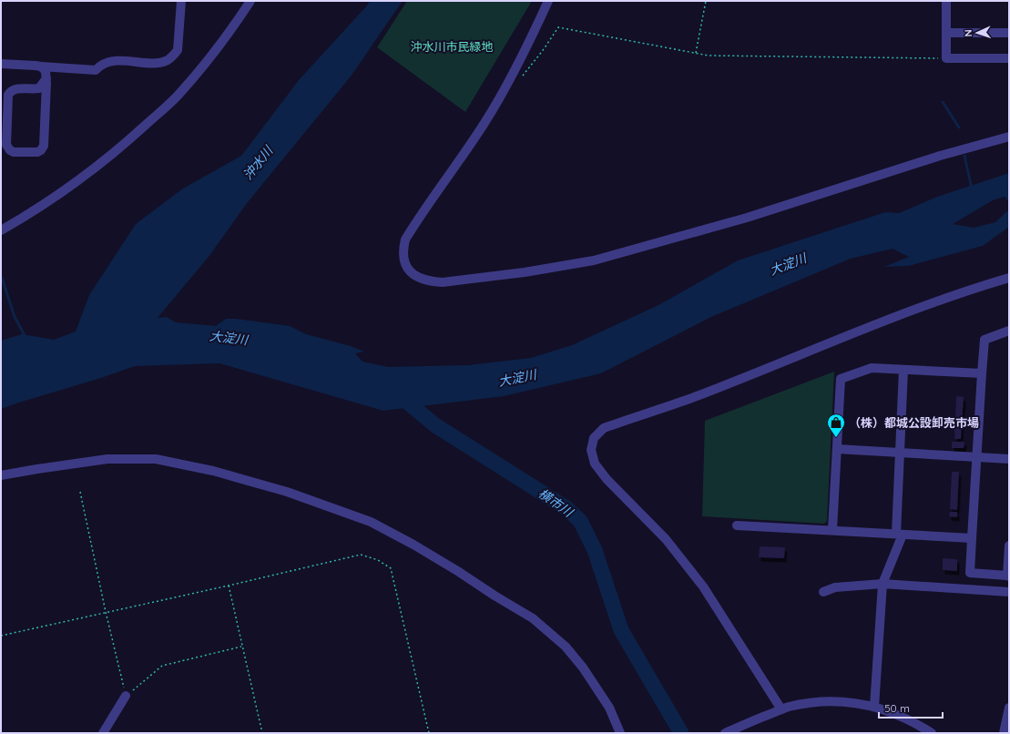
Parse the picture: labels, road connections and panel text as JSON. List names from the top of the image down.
{
  "water": ["沖水川", "大淀川", "横市川"],
  "parks": ["沖水川市民緑地"],
  "places": {
    "shop": ["（株）都城公設卸売市場"]
  },
  "scale_bar": "50 m",
  "north": "left"
}
